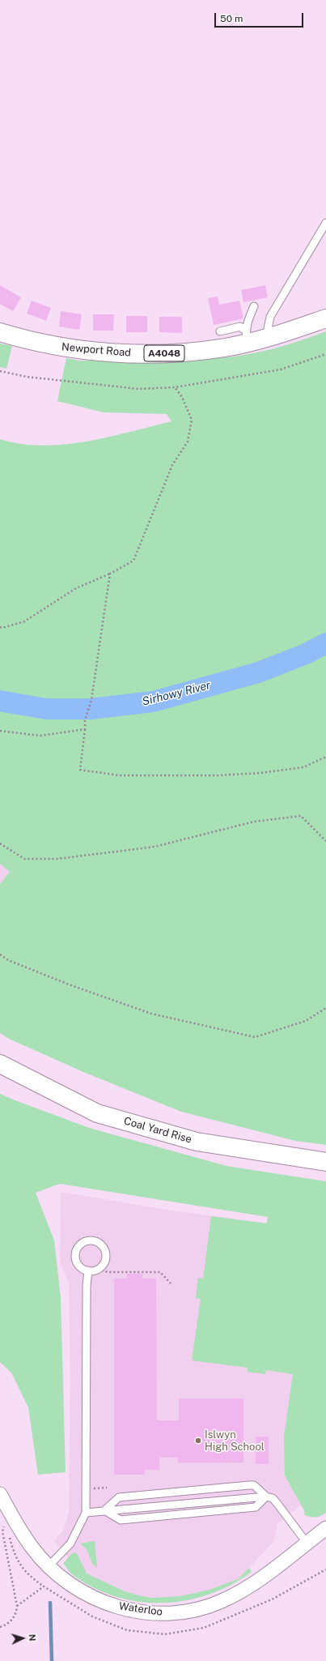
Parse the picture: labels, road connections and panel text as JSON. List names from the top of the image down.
{
  "streets": {
    "main road": ["Newport Road", "A4048", "Coal Yard Rise"],
    "street": ["Waterloo"]
  },
  "water": ["Sirhowy River"],
  "places": ["Islwyn High School"],
  "scale_bar": "50 m",
  "north": "right"
}
